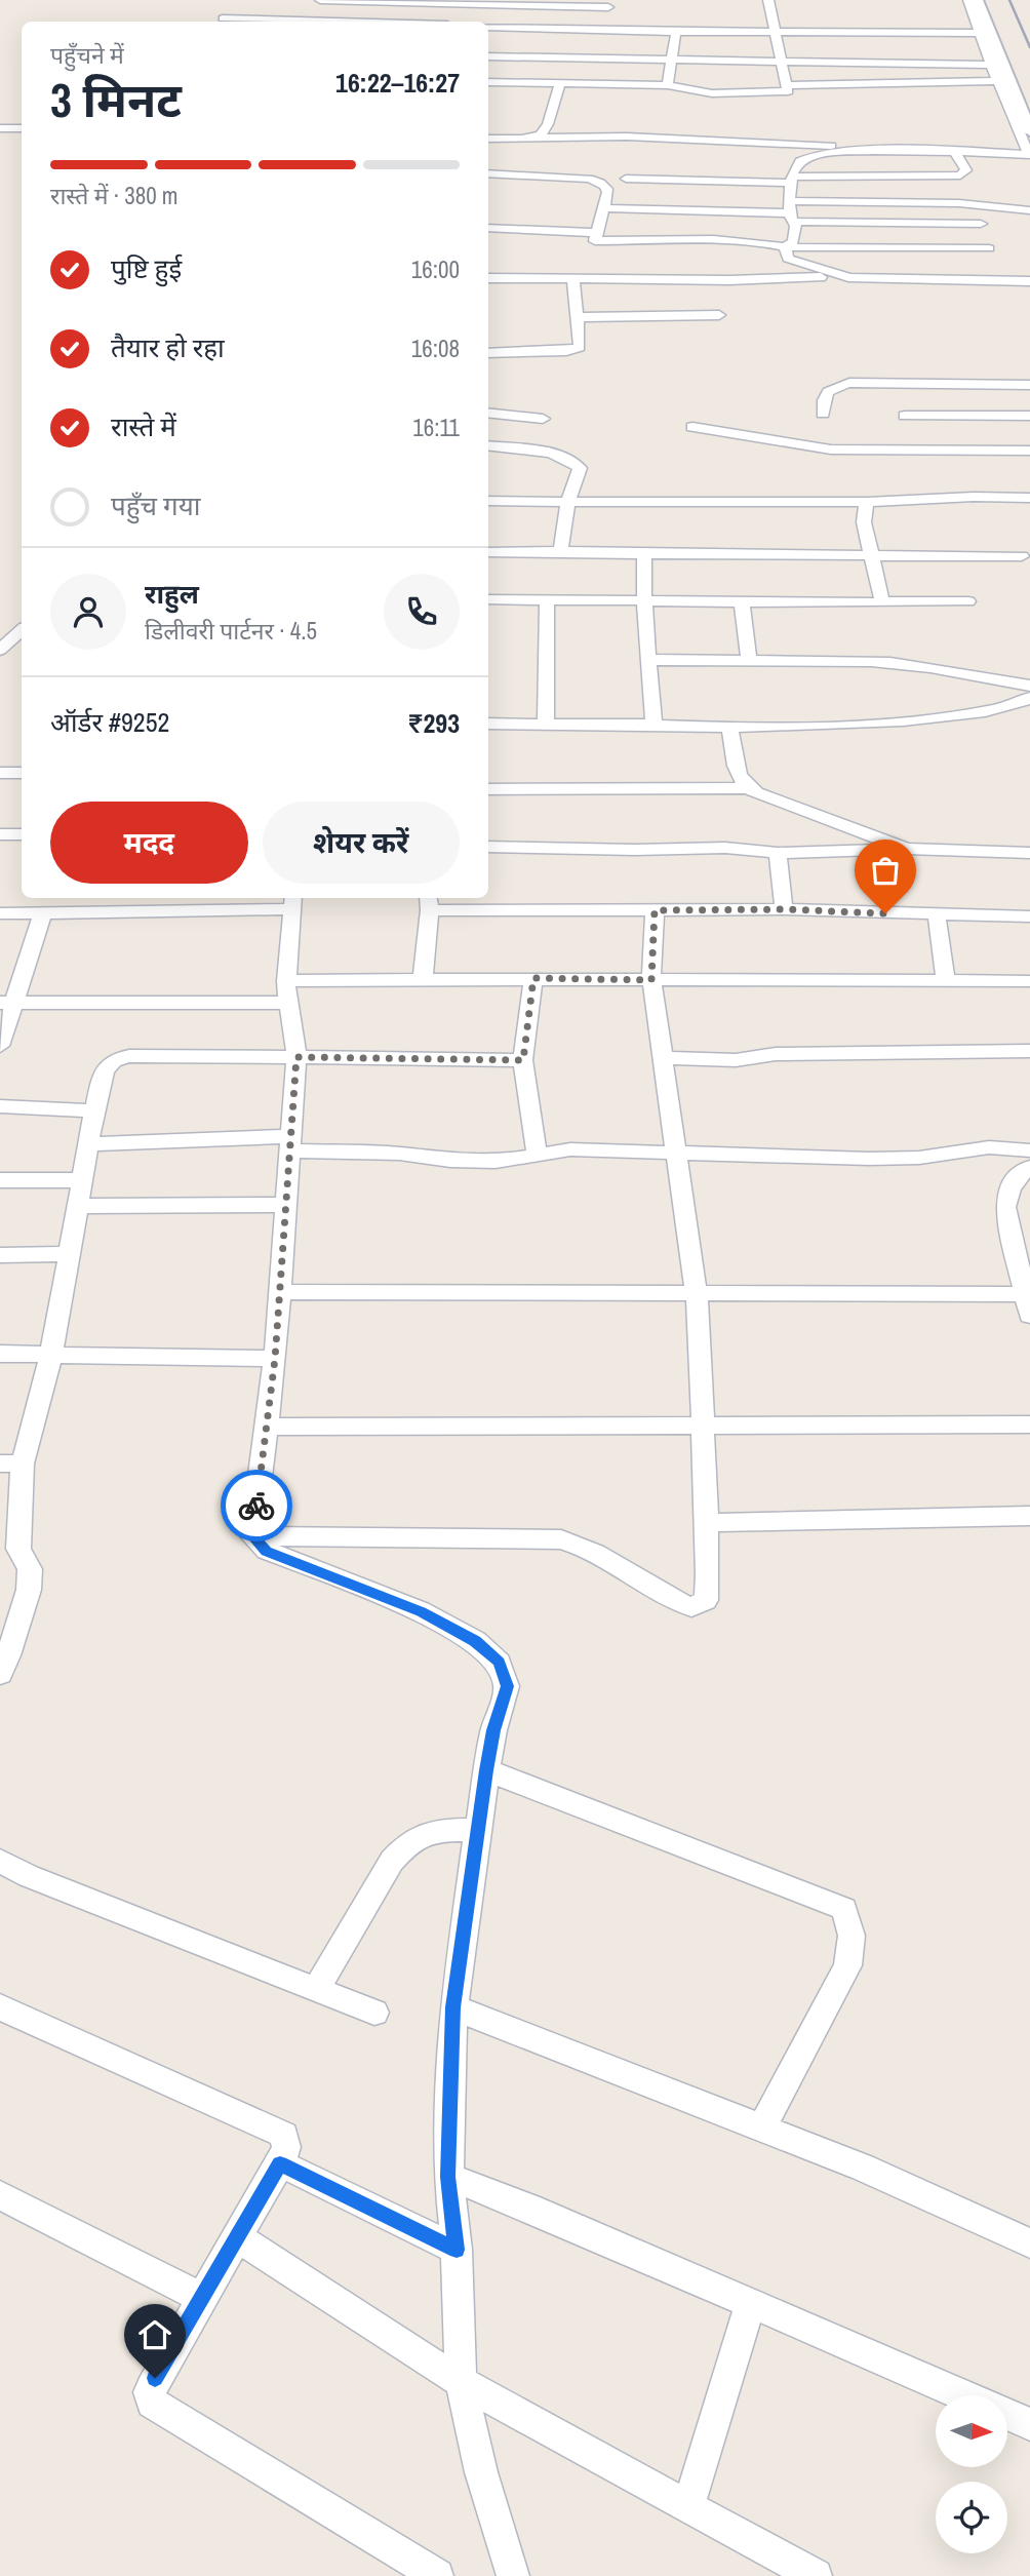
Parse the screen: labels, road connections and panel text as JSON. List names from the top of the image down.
{
  "north": "right",
  "page": {
    "heading": ["3 मिनट", "पहुँचने में", "16:22–16:27"],
    "panel": [
      "राहुल",
      "डिलीवरी पार्टनर · 4.5",
      "ऑर्डर #9252",
      "₹293"
    ],
    "bar": "रास्ते में · 380 m",
    "list": [
      ["पुष्टि हुई", "16:00"],
      ["तैयार हो रहा", "16:08"],
      ["रास्ते में", "16:11"],
      "पहुँच गया"
    ],
    "buttons": ["मदद", "शेयर करें"]
  }
}
